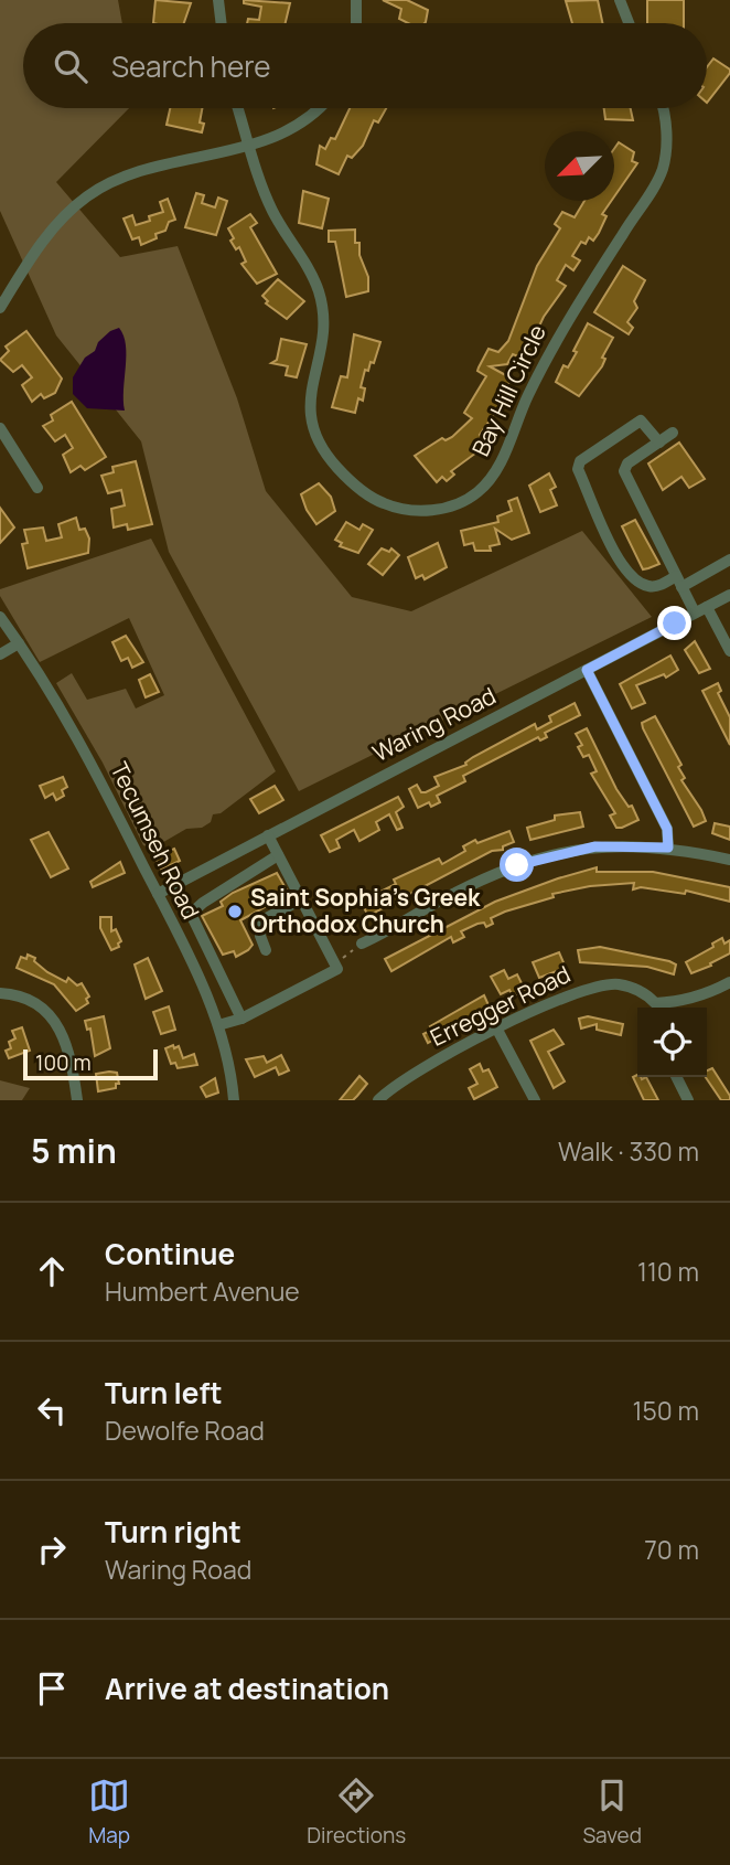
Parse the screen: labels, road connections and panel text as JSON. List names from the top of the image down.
{
  "streets": {
    "street": [
      "Bay Hill Circle",
      "Waring Road",
      "Tecumseh Road",
      "Erregger Road"
    ]
  },
  "crossings": [
    ["Waring Road", "Tecumseh Road"]
  ],
  "places": ["Saint Sophia's Greek Orthodox Church"],
  "scale_bar": "100 m",
  "north": "bottom left",
  "page": {
    "search": "Search here",
    "scale": "100 m",
    "heading": ["5 min", "Walk · 330 m"],
    "list": [
      ["Continue", "Humbert Avenue", "110 m"],
      ["Turn left", "Dewolfe Road", "150 m"],
      ["Turn right", "Waring Road", "70 m"],
      "Arrive at destination"
    ],
    "nav": ["Map", "Directions", "Saved"]
  }
}
